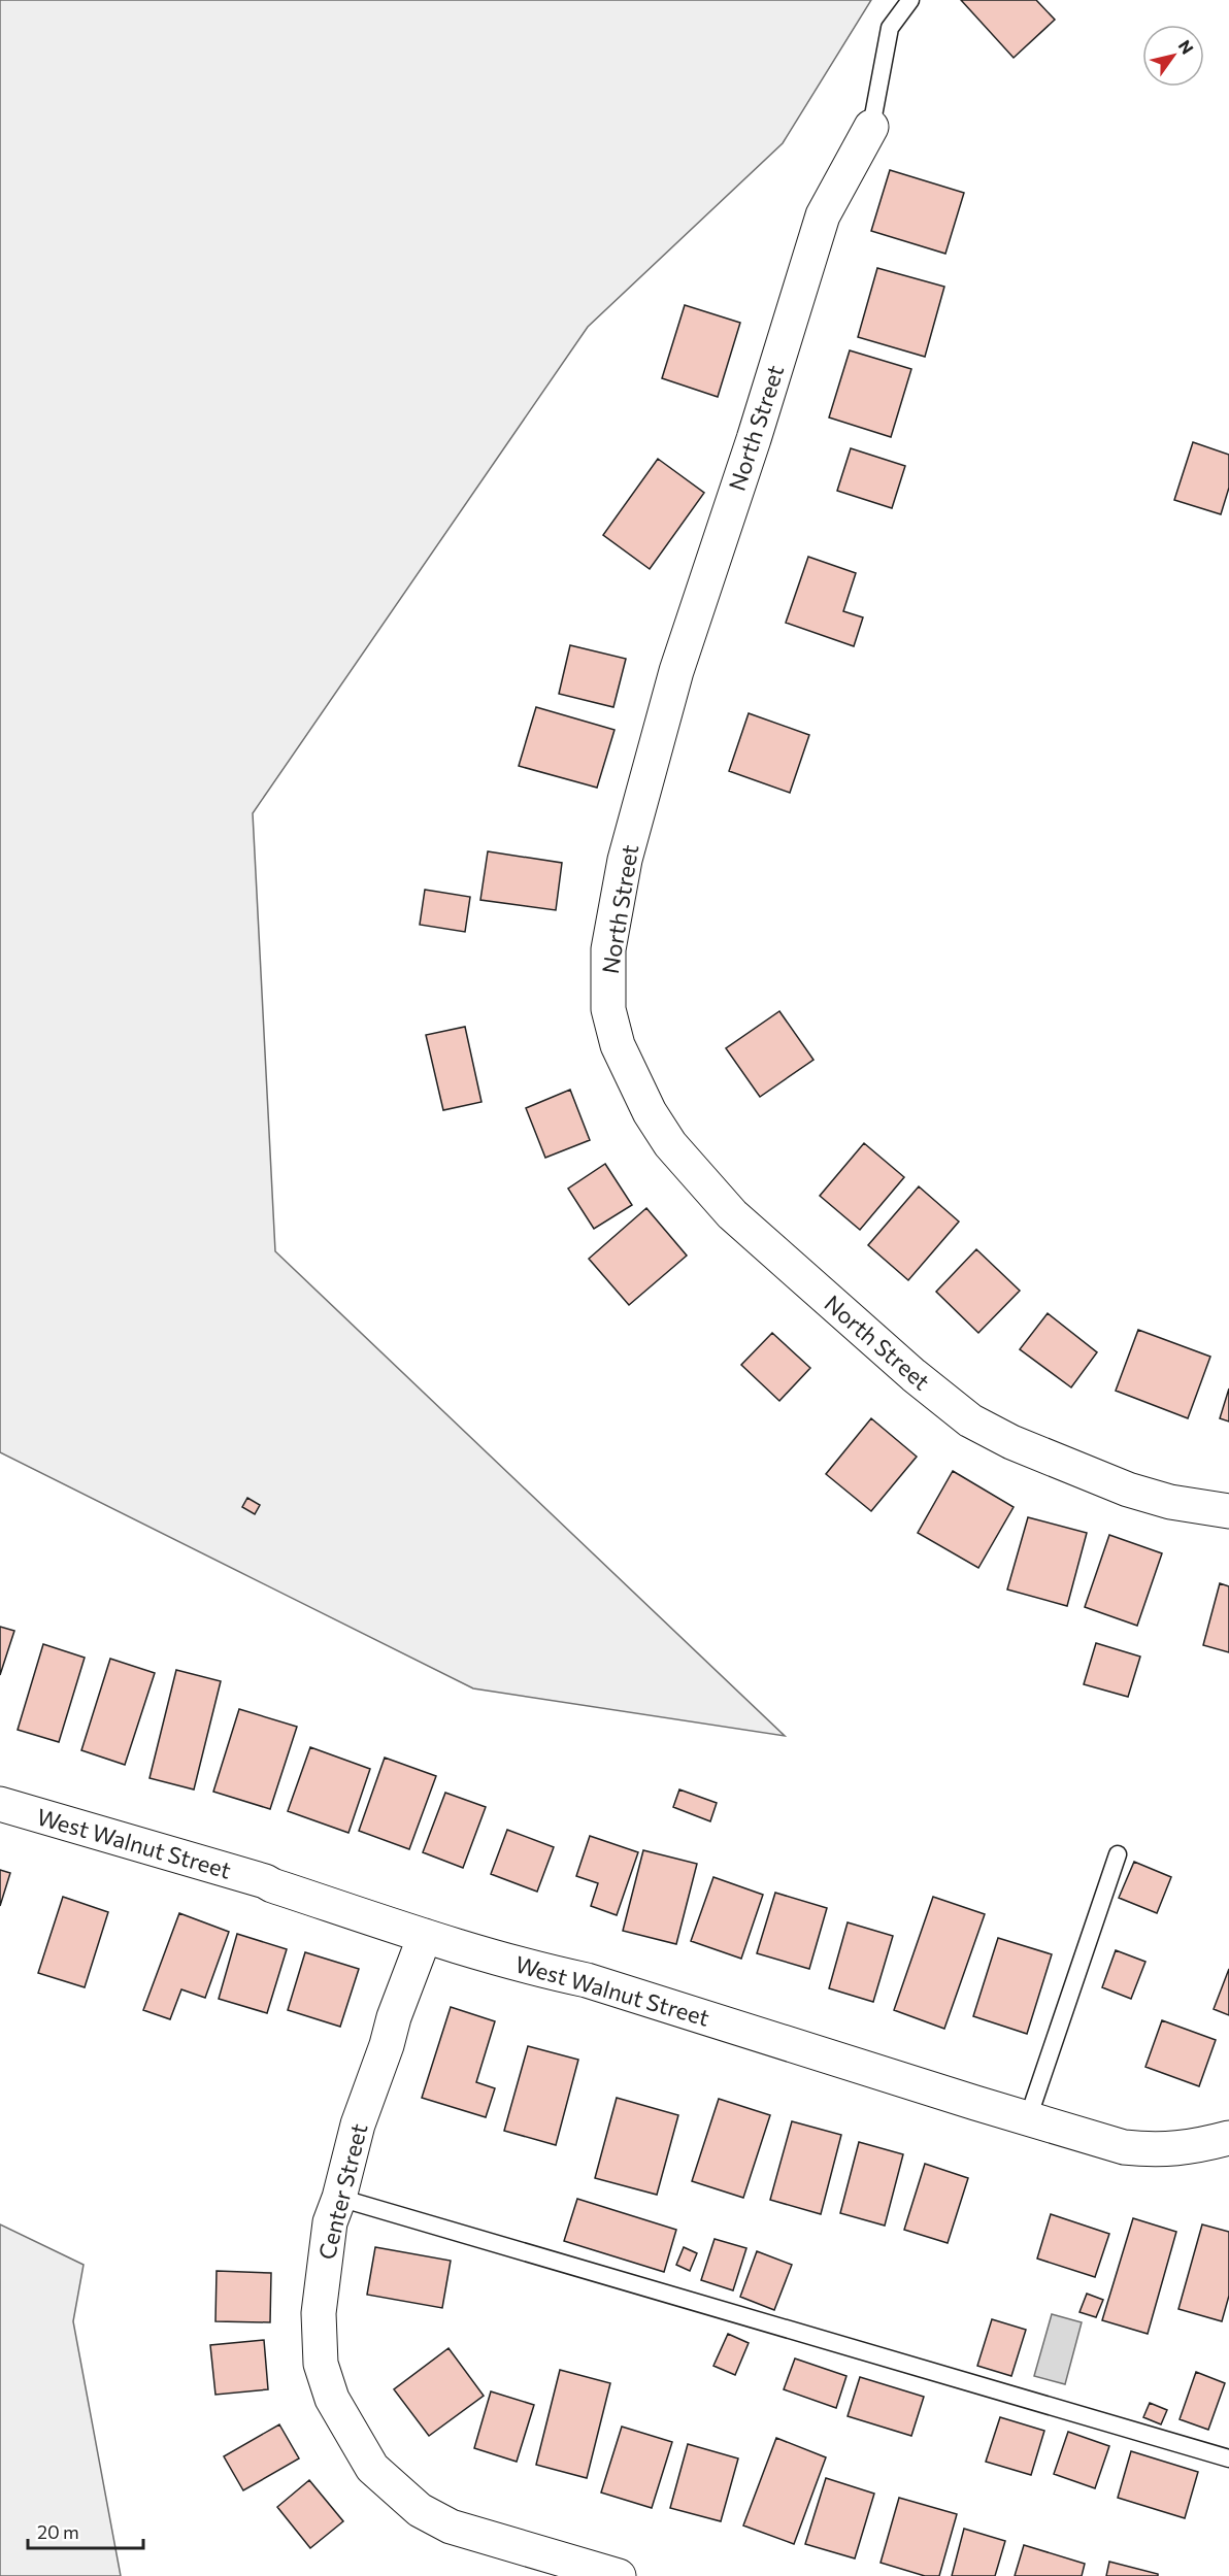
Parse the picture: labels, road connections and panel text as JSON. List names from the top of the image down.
{
  "streets": {
    "street": ["North Street", "West Walnut Street", "Center Street"]
  },
  "crossings": [
    ["West Walnut Street", "Center Street"]
  ],
  "scale_bar": "20 m",
  "north": "top right"
}
